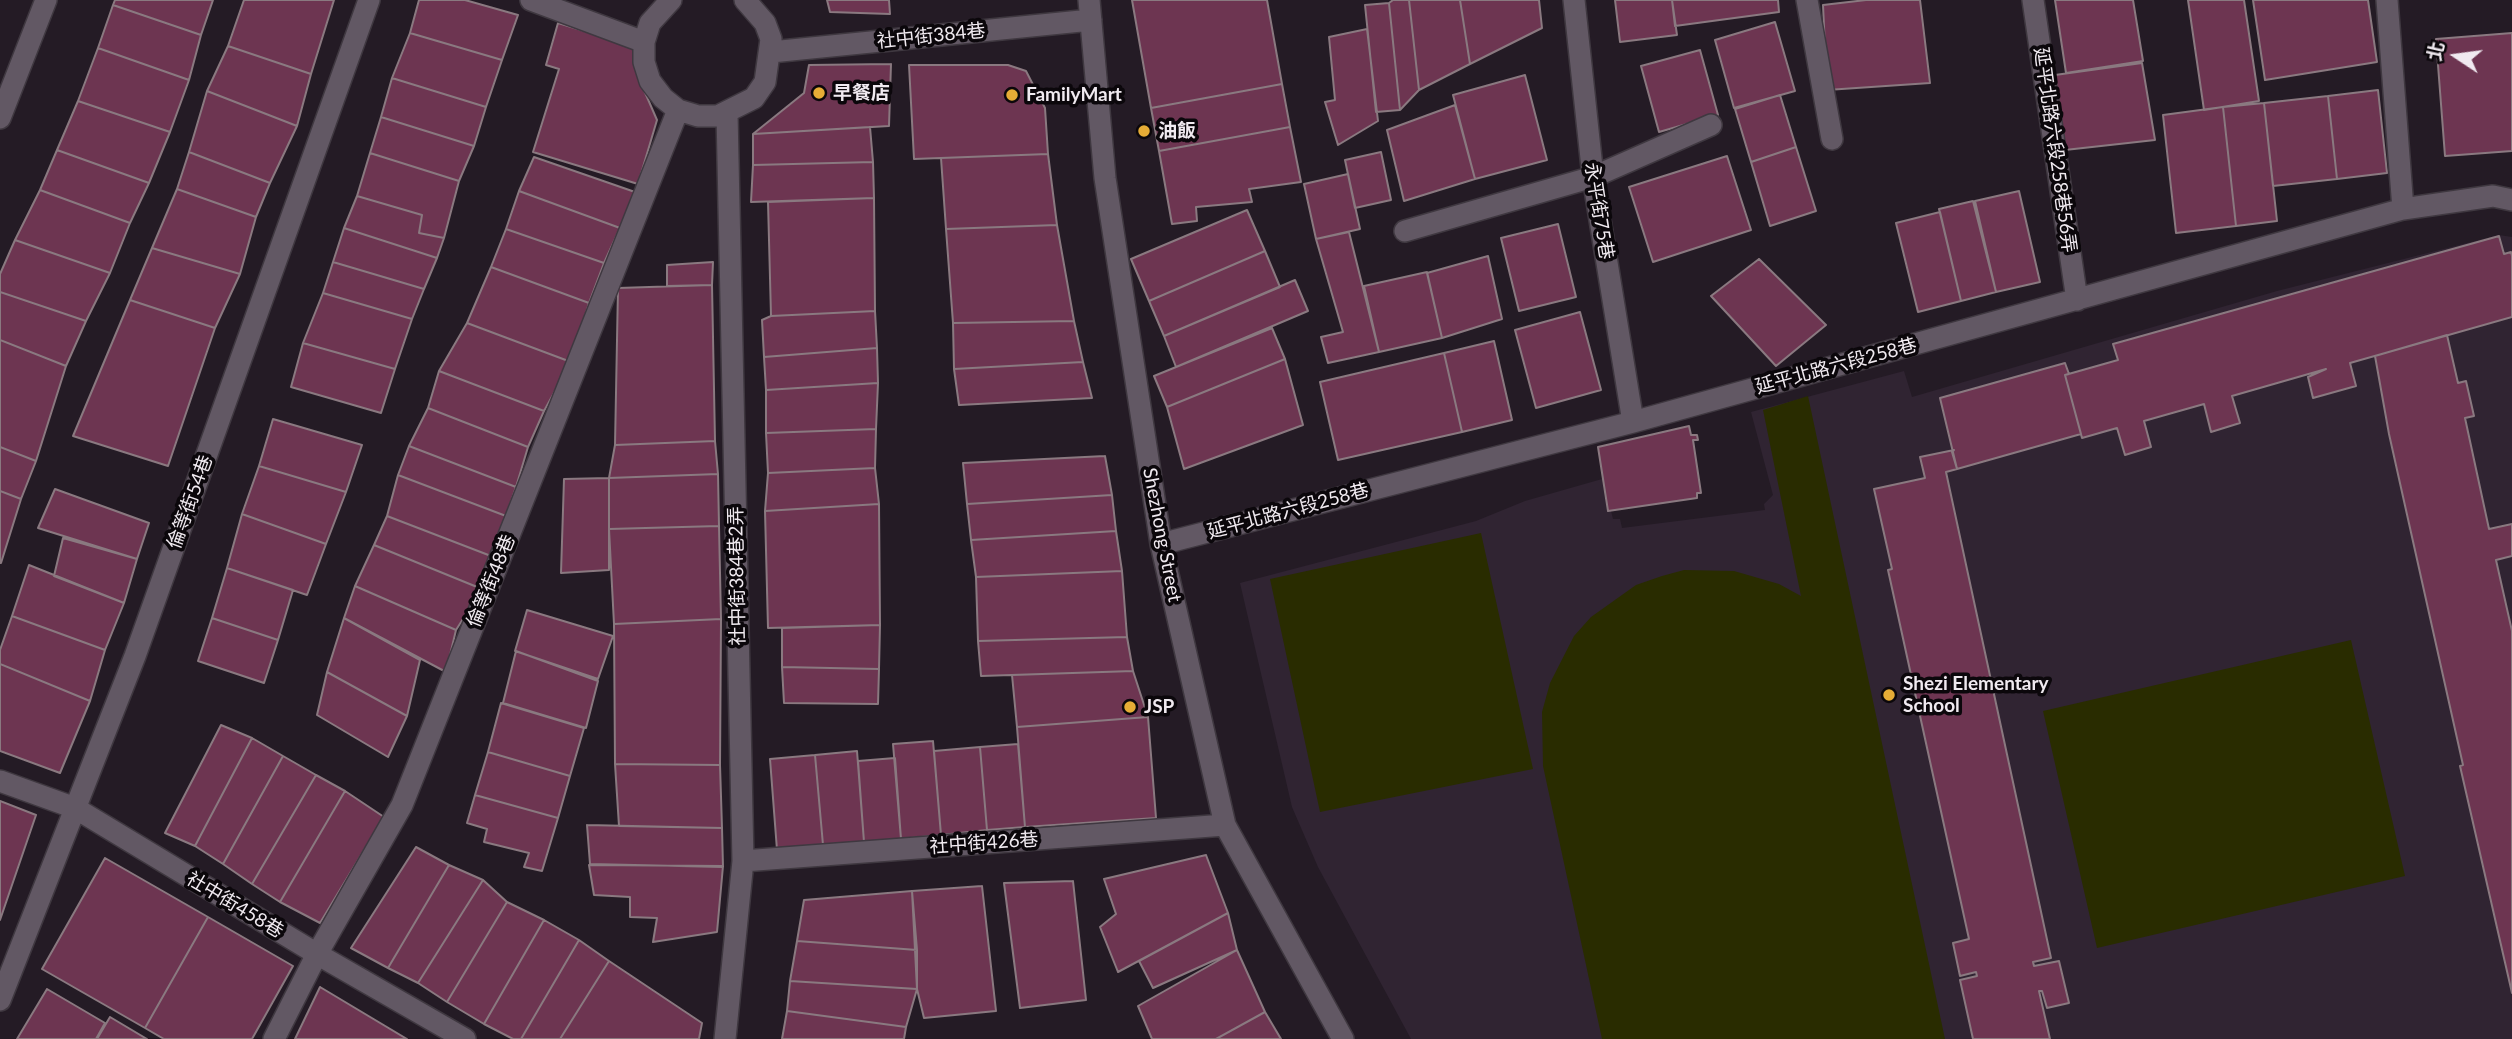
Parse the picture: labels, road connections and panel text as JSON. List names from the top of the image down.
{
  "streets": {
    "street": [
      "社中街384巷",
      "延平北路六段258巷56弄",
      "永平街75巷",
      "延平北路六段258巷",
      "倫等街54巷",
      "Shezhong Street",
      "社中街384巷2弄",
      "倫等街48巷",
      "社中街426巷",
      "社中街458巷"
    ]
  },
  "crossings": [
    ["社中街384巷", "Shezhong Street"],
    ["延平北路六段258巷56弄", "延平北路六段258巷"],
    ["永平街75巷", "延平北路六段258巷"],
    ["延平北路六段258巷", "Shezhong Street"],
    ["倫等街54巷", "社中街458巷"],
    ["Shezhong Street", "社中街426巷"],
    ["社中街384巷2弄", "社中街426巷"],
    ["倫等街48巷", "社中街458巷"]
  ],
  "places": [
    "早餐店",
    "FamilyMart",
    "油飯",
    "Shezi Elementary School",
    "JSP"
  ],
  "north": "left"
}
